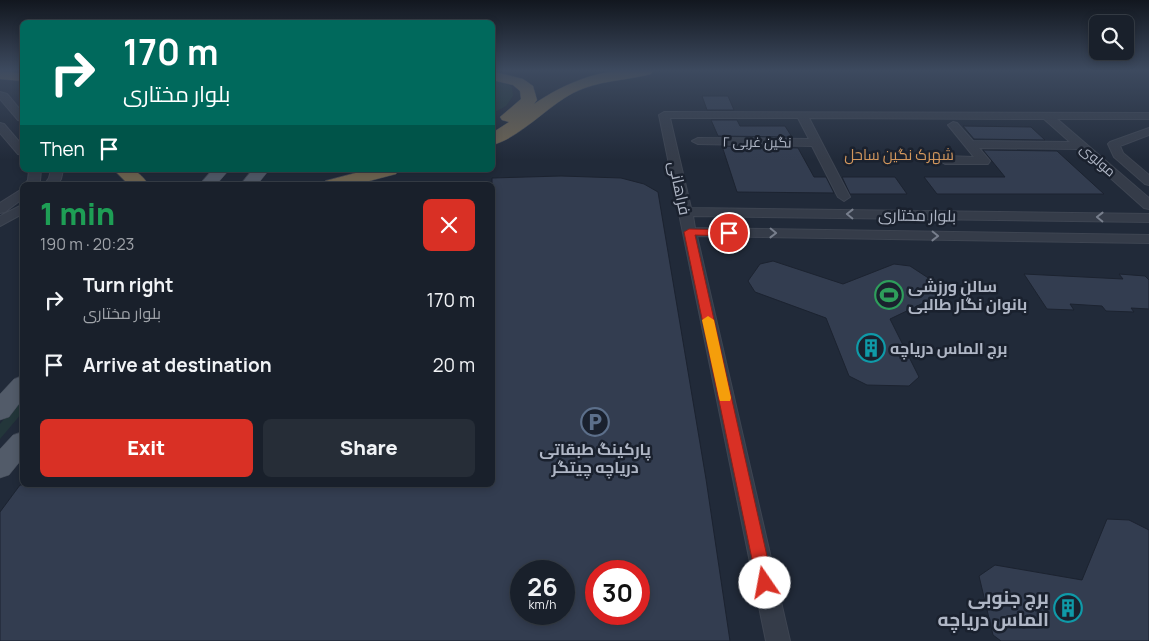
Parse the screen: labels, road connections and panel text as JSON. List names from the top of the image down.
{
  "streets": {
    "street": [
      "نگین غربی ۲",
      "مولوی",
      "فراهانی",
      "بلوار مختاری"
    ]
  },
  "crossings": [
    ["فراهانی", "بلوار مختاری"]
  ],
  "districts": ["شهرک نگین ساحل"],
  "places": {
    "sports": ["سالن ورزشی بانوان نگار طالبی"],
    "building": ["برج الماس دریاچه", "برج جنوبی الماس دریاچه"],
    "parking": ["پارکینگ طبقاتی دریاچه چیتگر"]
  },
  "page": {
    "turn": ["170 m", "بلوار مختاری"],
    "then": "Then",
    "heading": ["1 min", "190 m · 20:23"],
    "list": [
      {
        "name": "Turn right",
        "note": "بلوار مختاری",
        "value": "170 m"
      },
      {
        "name": "Arrive at destination",
        "value": "20 m"
      }
    ],
    "buttons": ["Exit", "Share"],
    "speed": "26 km/h",
    "limit": "30"
  }
}
